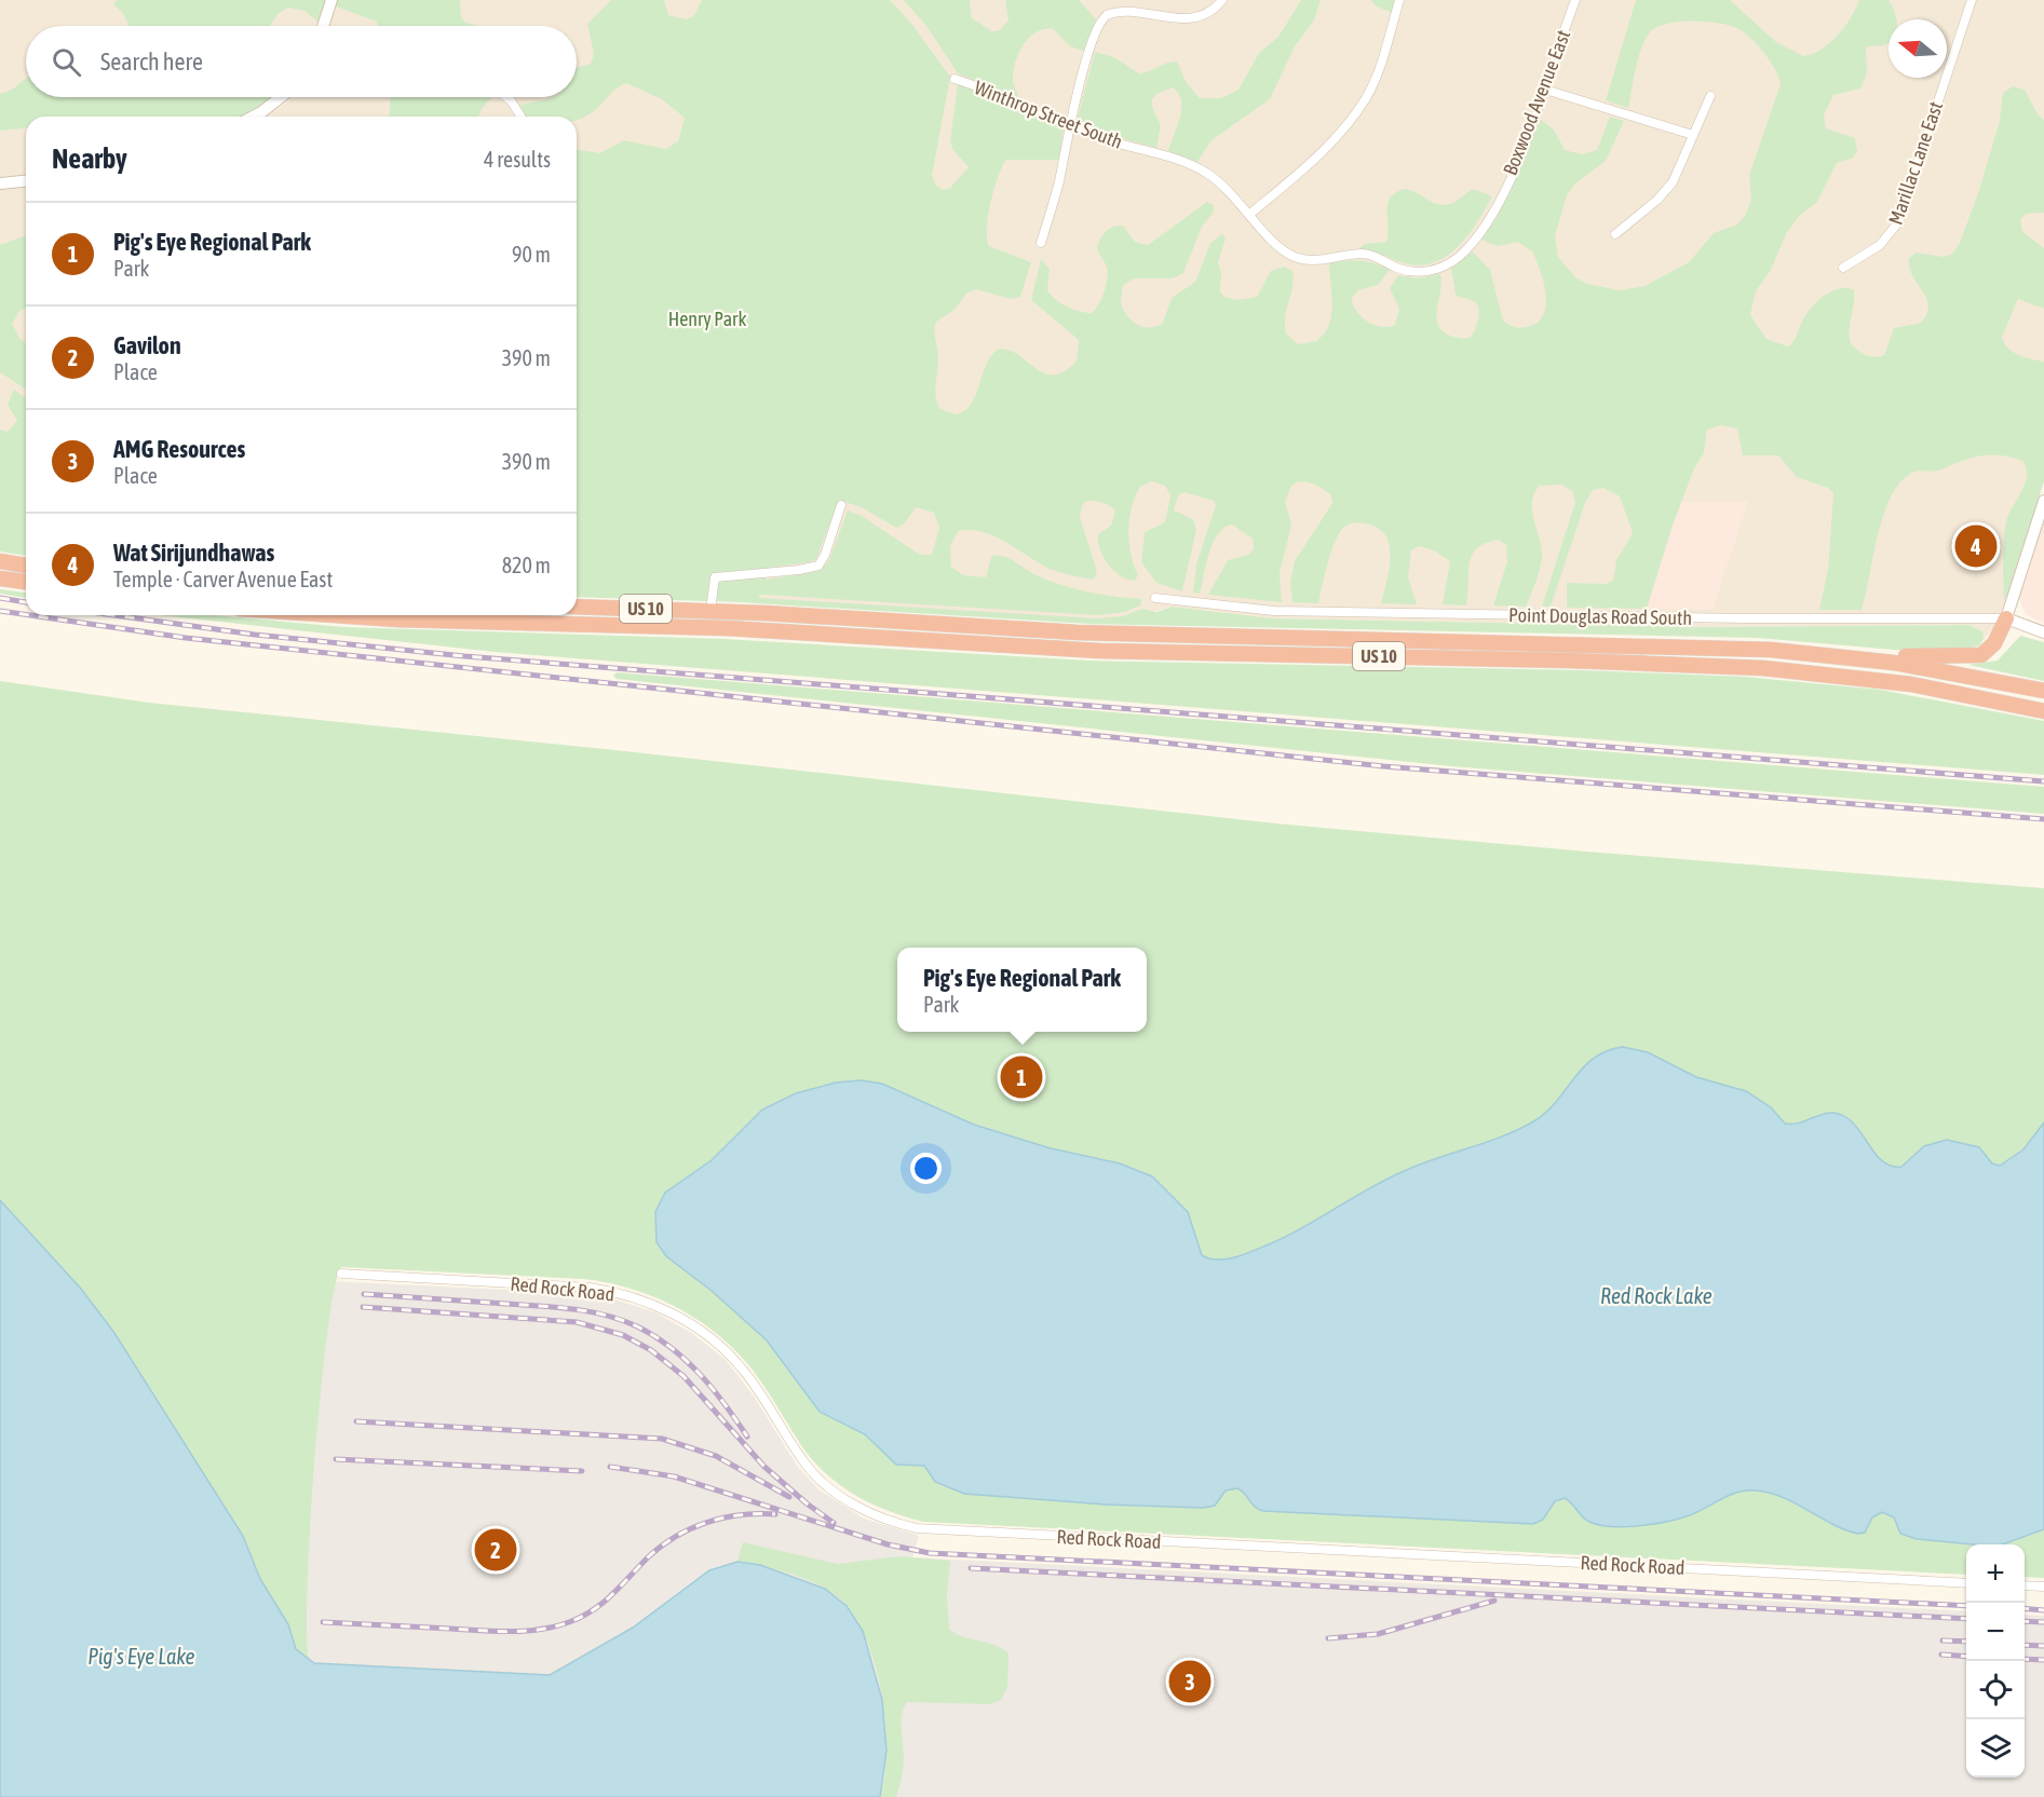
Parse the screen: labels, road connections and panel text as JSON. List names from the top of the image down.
{
  "streets": {
    "highway": ["US 10"],
    "street": [
      "Boxwood Avenue East",
      "Winthrop Street South",
      "Marillac Lane East",
      "Point Douglas Road South",
      "Red Rock Road"
    ]
  },
  "crossings": [
    ["Boxwood Avenue East", "Winthrop Street South"]
  ],
  "water": ["Red Rock Lake", "Pig's Eye Lake"],
  "parks": ["Henry Park"],
  "north": "left",
  "page": {
    "search": "Search here",
    "heading": ["Nearby", "4 results"],
    "list": [
      {
        "mark": "1",
        "name": "Pig's Eye Regional Park",
        "note": "Park",
        "value": "90 m"
      },
      {
        "mark": "2",
        "name": "Gavilon",
        "note": "Place",
        "value": "390 m"
      },
      {
        "mark": "3",
        "name": "AMG Resources",
        "note": "Place",
        "value": "390 m"
      },
      {
        "mark": "4",
        "name": "Wat Sirijundhawas",
        "note": "Temple · Carver Avenue East",
        "value": "820 m"
      }
    ],
    "pins": [
      "4",
      "1",
      "2",
      "3"
    ],
    "popup": ["Pig's Eye Regional Park", "Park"],
    "map_buttons": ["+", "−"]
  }
}
